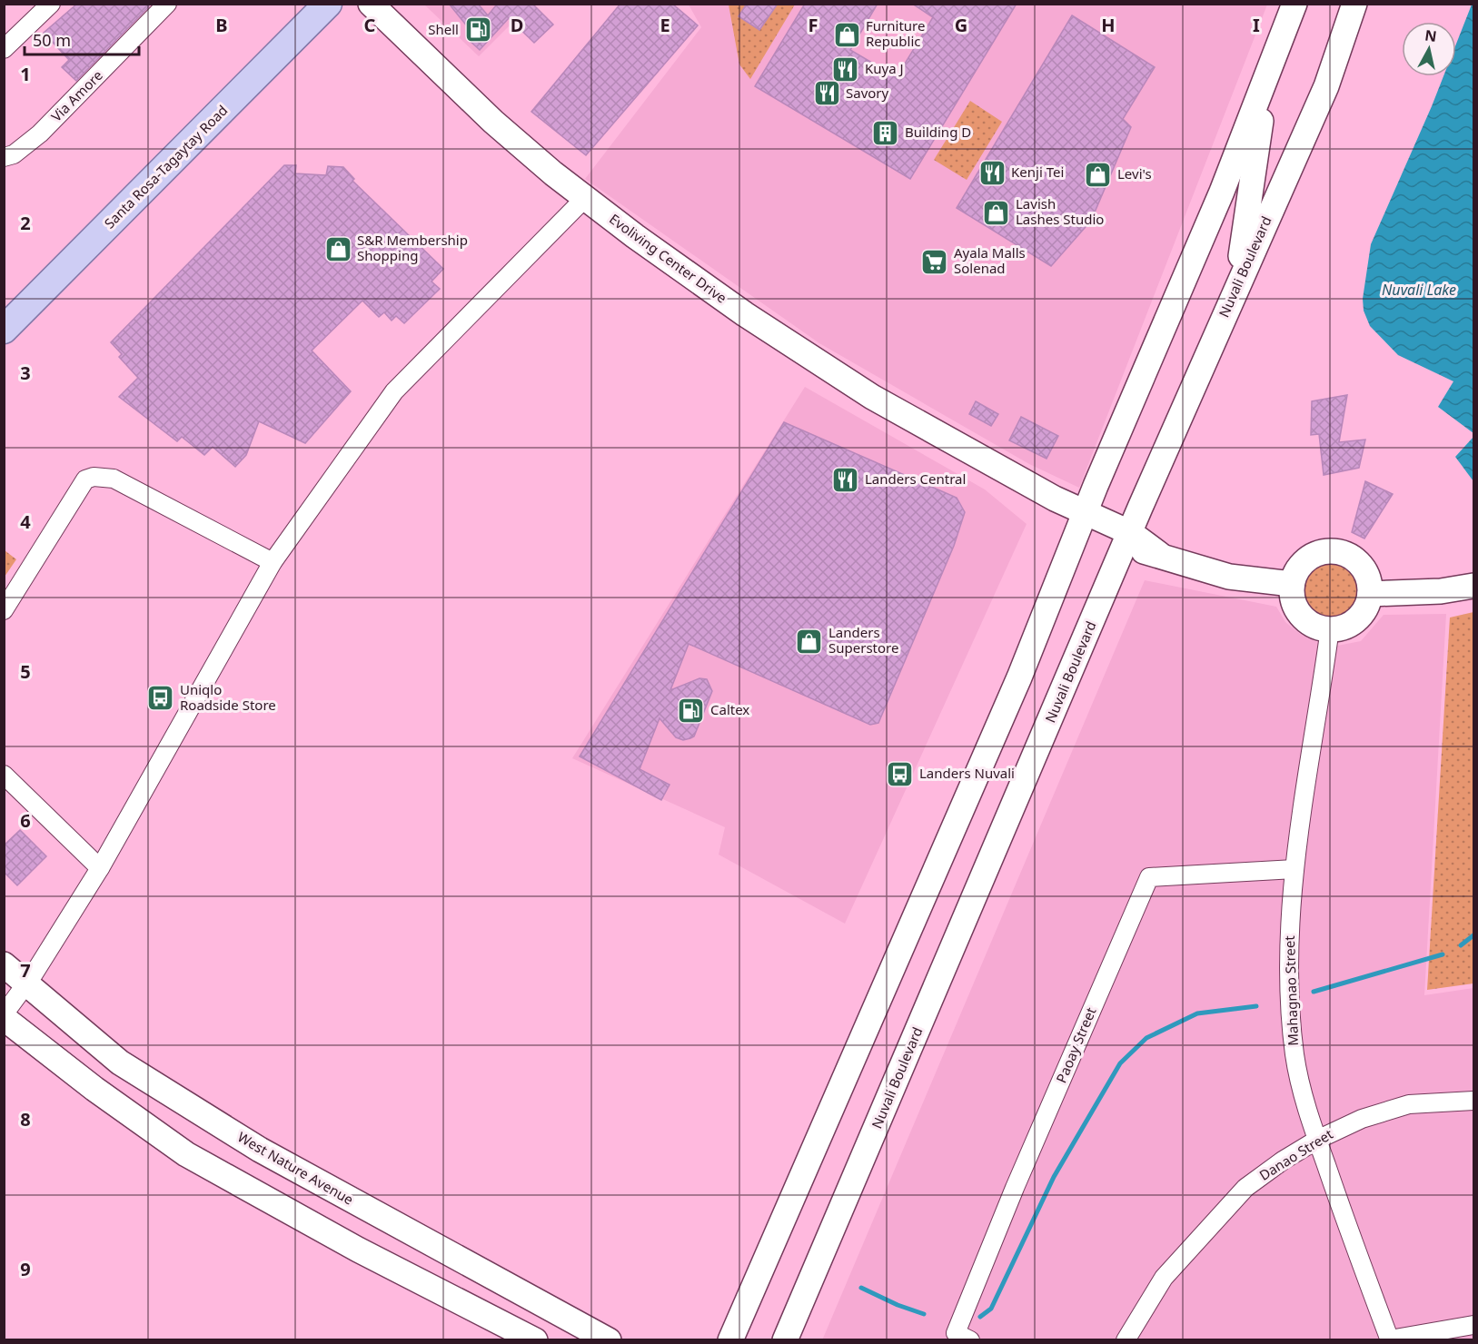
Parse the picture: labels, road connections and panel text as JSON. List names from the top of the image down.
{
  "streets": {
    "main road": [
      "Santa Rosa-Tagaytay Road",
      "Evoliving Center Drive",
      "Nuvali Boulevard",
      "West Nature Avenue"
    ],
    "street": [
      "Via Amore",
      "Mahagnao Street",
      "Paoay Street",
      "Danao Street"
    ]
  },
  "crossings": [
    ["Evoliving Center Drive", "Nuvali Boulevard"],
    ["Evoliving Center Drive", "Mahagnao Street"],
    ["Mahagnao Street", "Paoay Street"],
    ["Mahagnao Street", "Danao Street"]
  ],
  "water": ["Nuvali Lake"],
  "places": {
    "fuel station": ["Shell", "Caltex"],
    "shop": [
      "Furniture Republic",
      "Levi's",
      "Lavish Lashes Studio",
      "S&R Membership Shopping",
      "Landers Superstore"
    ],
    "restaurant": [
      "Kuya J",
      "Savory",
      "Kenji Tei",
      "Landers Central"
    ],
    "building": ["Building D"],
    "supermarket": ["Ayala Malls Solenad"],
    "bus stop": ["Uniqlo Roadside Store", "Landers Nuvali"]
  },
  "scale_bar": "50 m",
  "north": "top",
  "grid": {
    "columns": [
      "B",
      "C",
      "D",
      "E",
      "F",
      "G",
      "H",
      "I"
    ],
    "rows": [
      "1",
      "2",
      "3",
      "4",
      "5",
      "6",
      "7",
      "8",
      "9"
    ]
  }
}
